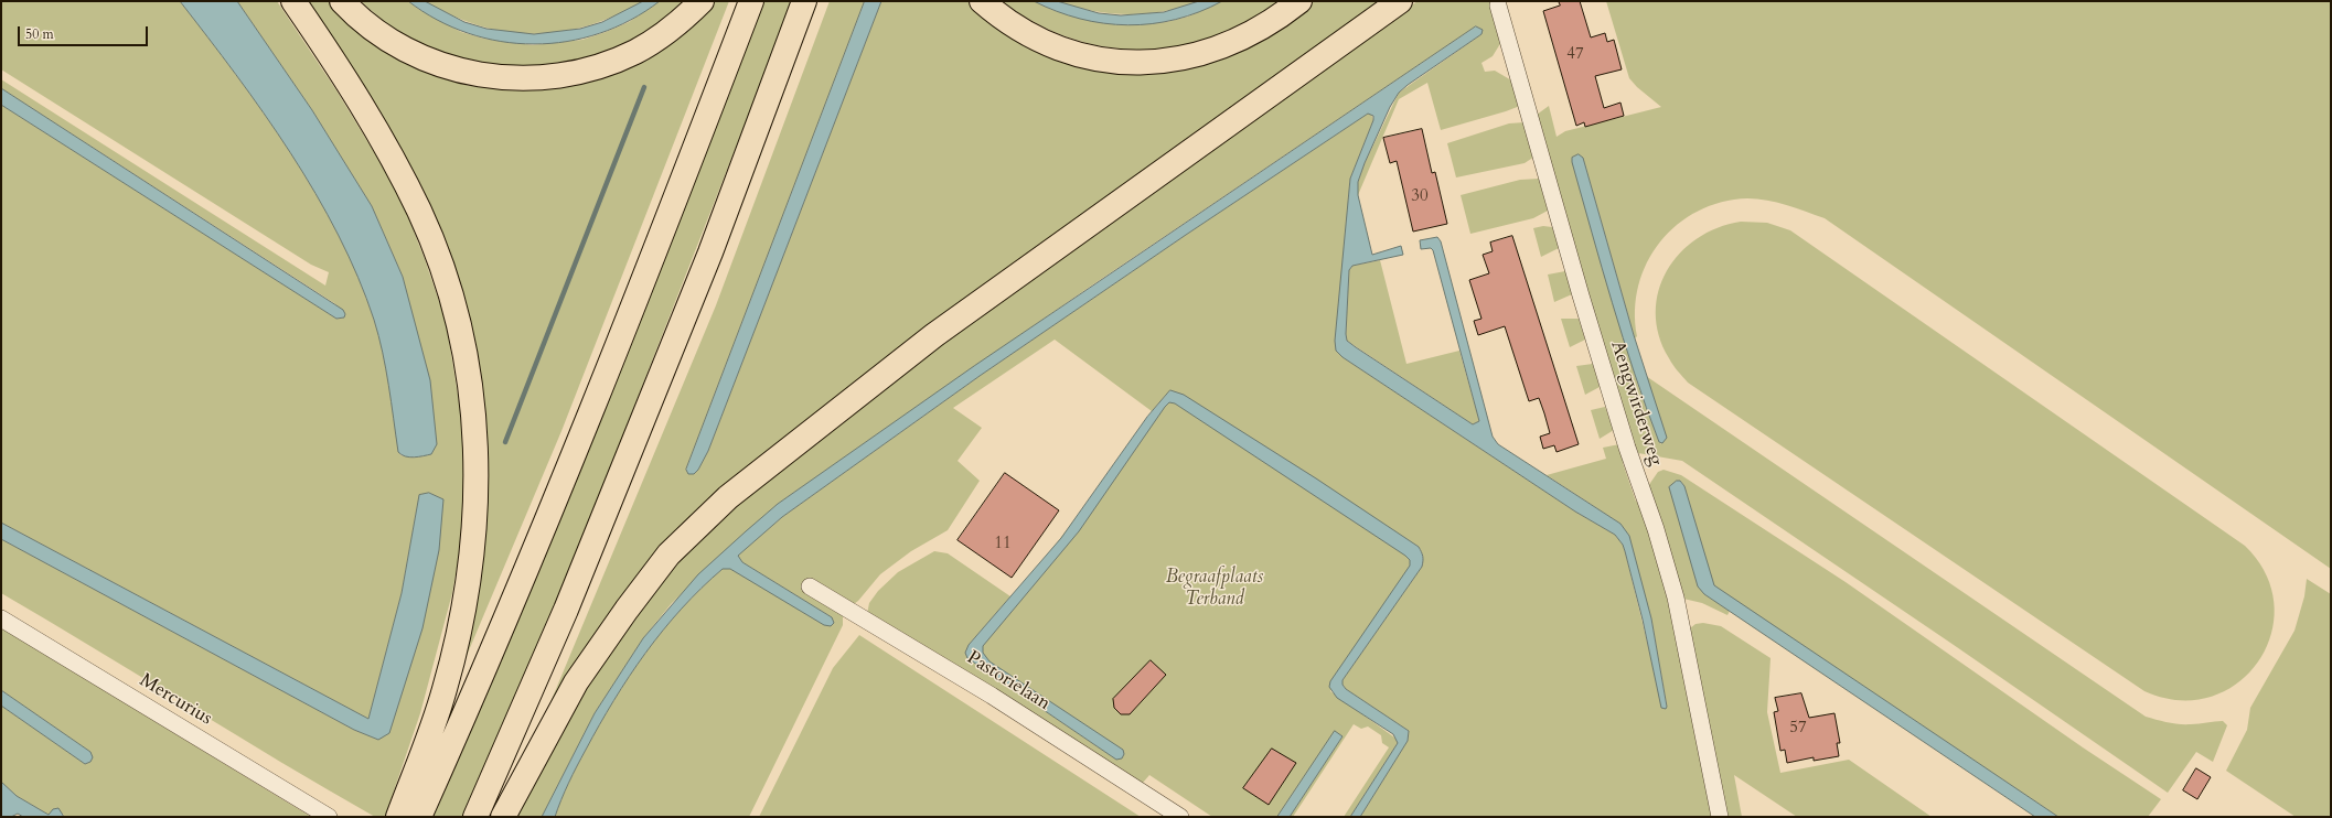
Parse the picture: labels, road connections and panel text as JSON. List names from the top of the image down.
{
  "streets": {
    "street": ["Aengwirderweg", "Pastorielaan", "Mercurius"]
  },
  "parks": ["Begraafplaats Terband"],
  "house_numbers": [
    "47",
    "30",
    "11",
    "57"
  ],
  "scale_bar": "50 m"
}
